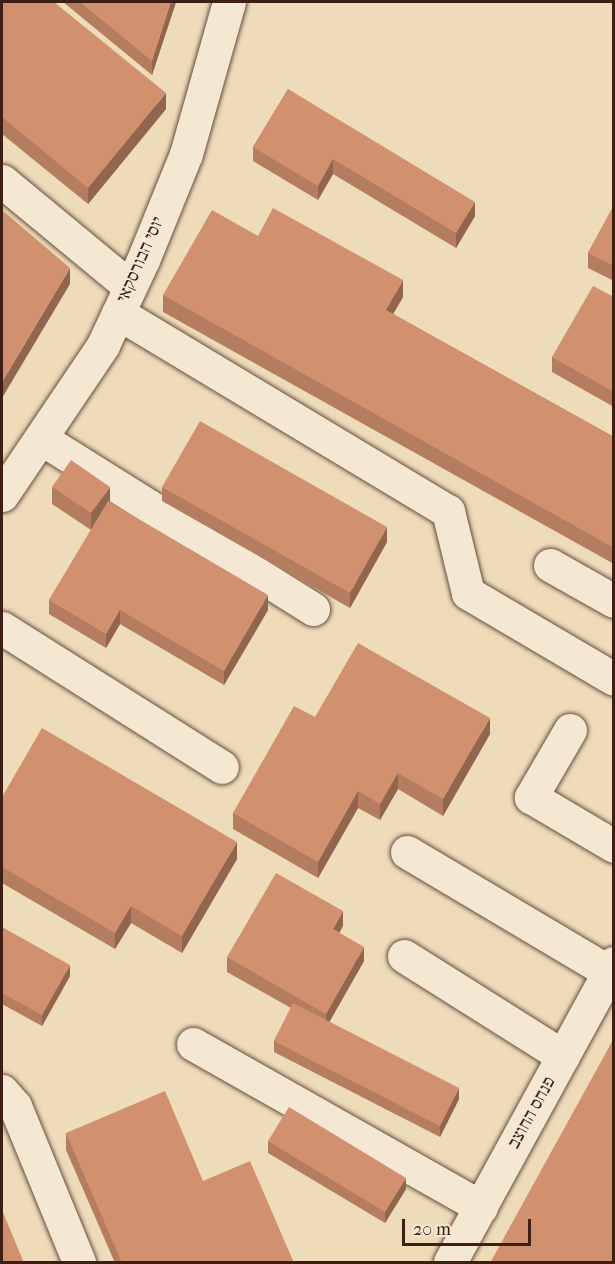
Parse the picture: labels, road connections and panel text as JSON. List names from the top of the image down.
{
  "streets": {
    "street": ["יוסי הבורסקאי", "פנחס החוצב"]
  },
  "scale_bar": "20 m"
}
